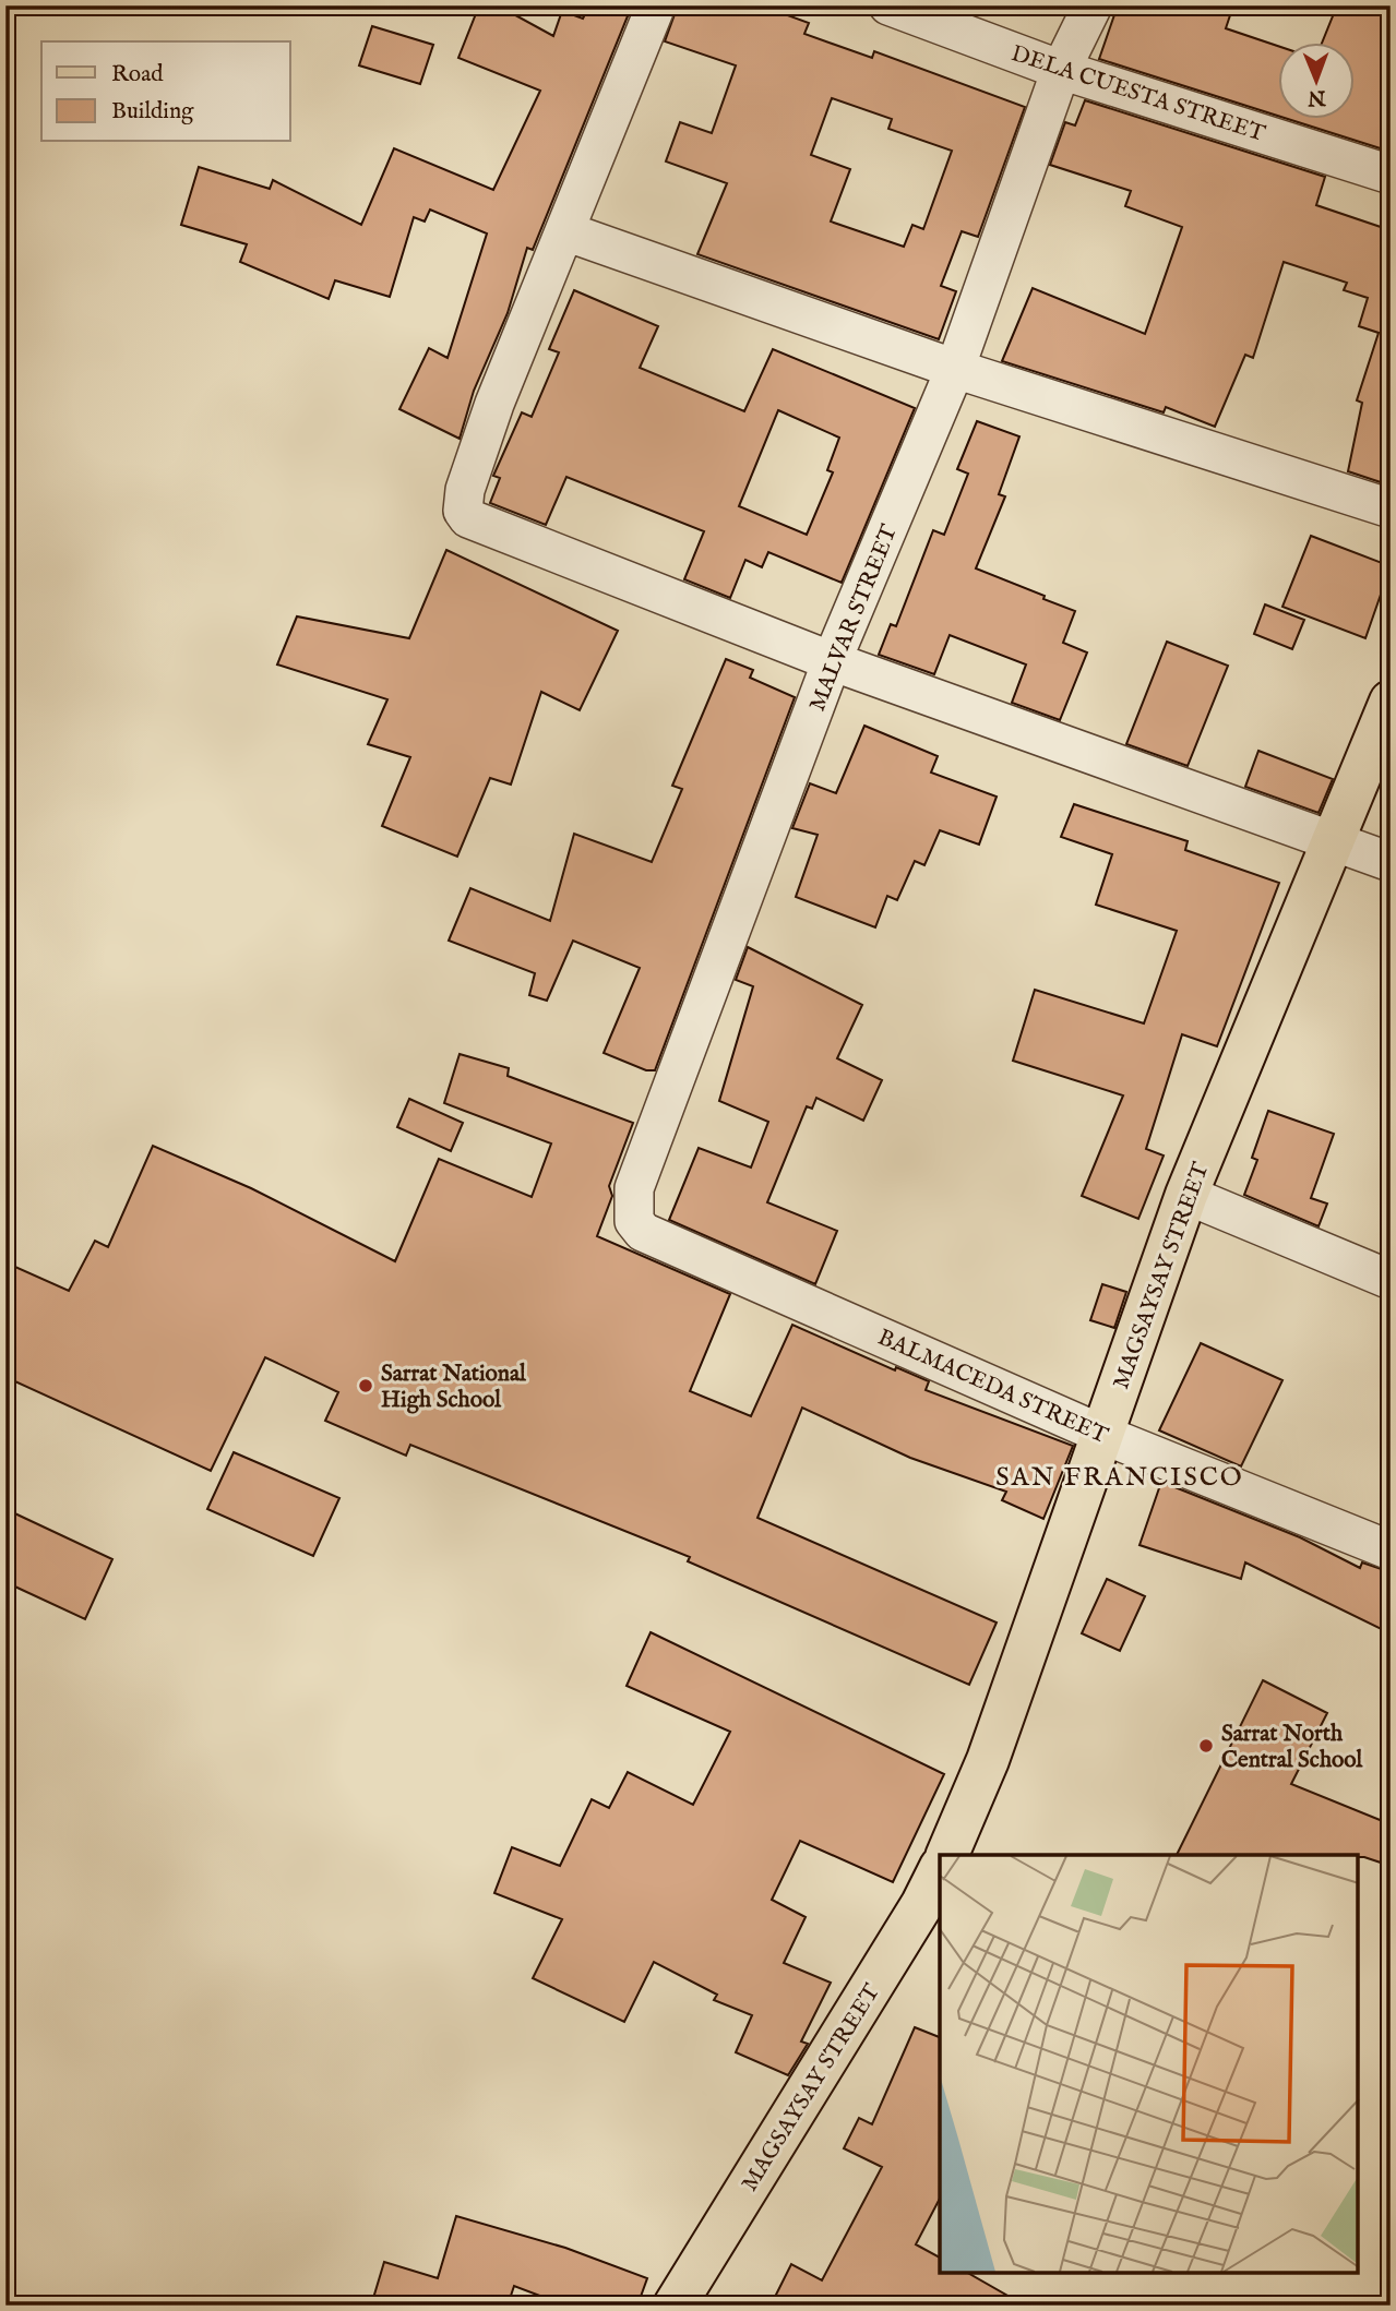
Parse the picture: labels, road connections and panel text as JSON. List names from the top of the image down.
{
  "streets": {
    "main road": ["MAGSAYSAY STREET"],
    "street": ["DELA CUESTA STREET", "MALVAR STREET", "BALMACEDA STREET"]
  },
  "crossings": [
    ["DELA CUESTA STREET", "MALVAR STREET"],
    ["MALVAR STREET", "BALMACEDA STREET"],
    ["MAGSAYSAY STREET", "BALMACEDA STREET"]
  ],
  "districts": ["SAN FRANCISCO"],
  "places": ["Sarrat National High School", "Sarrat North Central School"],
  "legend": ["Road", "Building"],
  "north": "bottom"
}
